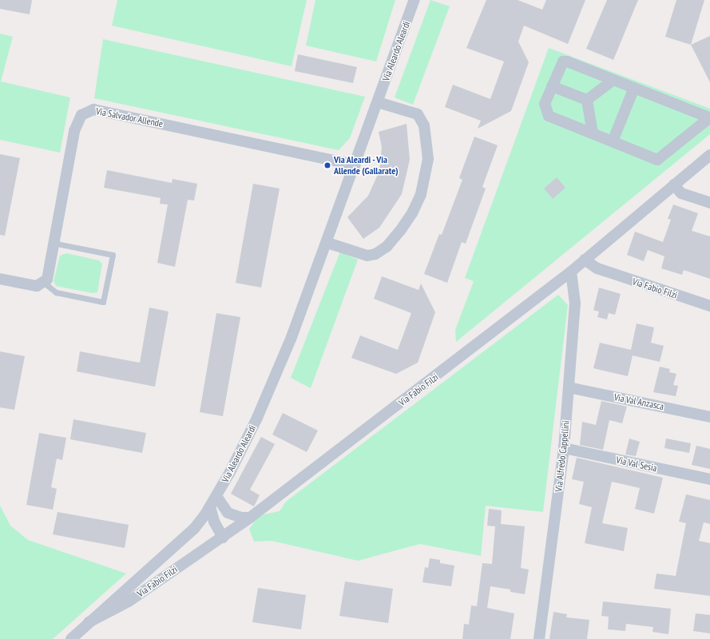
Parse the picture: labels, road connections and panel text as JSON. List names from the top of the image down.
{
  "streets": {
    "street": [
      "Via Aleardo Aleardi",
      "Via Salvador Allende",
      "Via Fabio Filzi",
      "Via Val Anzasca",
      "Via Alfredo Cappellini",
      "Via Val Sesia"
    ]
  },
  "crossings": [
    ["Via Aleardo Aleardi", "Via Salvador Allende"],
    ["Via Aleardo Aleardi", "Via Fabio Filzi"],
    ["Via Fabio Filzi", "Via Alfredo Cappellini"],
    ["Via Val Anzasca", "Via Alfredo Cappellini"],
    ["Via Alfredo Cappellini", "Via Val Sesia"]
  ],
  "places": ["Via Aleardi - Via Allende (Gallarate)"]
}
